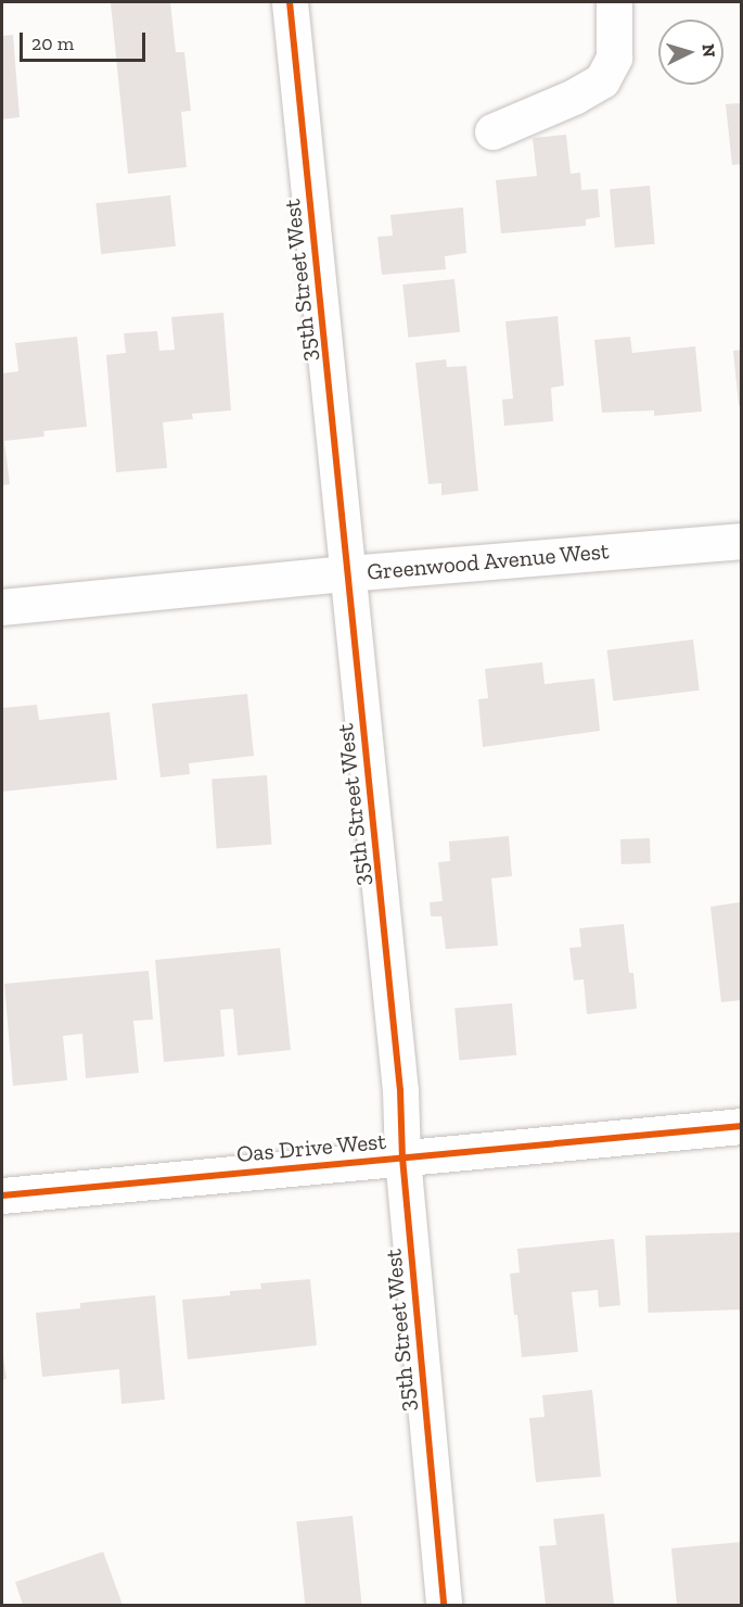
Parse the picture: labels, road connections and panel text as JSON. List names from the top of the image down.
{
  "streets": {
    "street": ["35th Street West", "Greenwood Avenue West", "Oas Drive West"]
  },
  "crossings": [
    ["35th Street West", "Greenwood Avenue West"],
    ["35th Street West", "Oas Drive West"]
  ],
  "scale_bar": "20 m",
  "north": "right"
}
